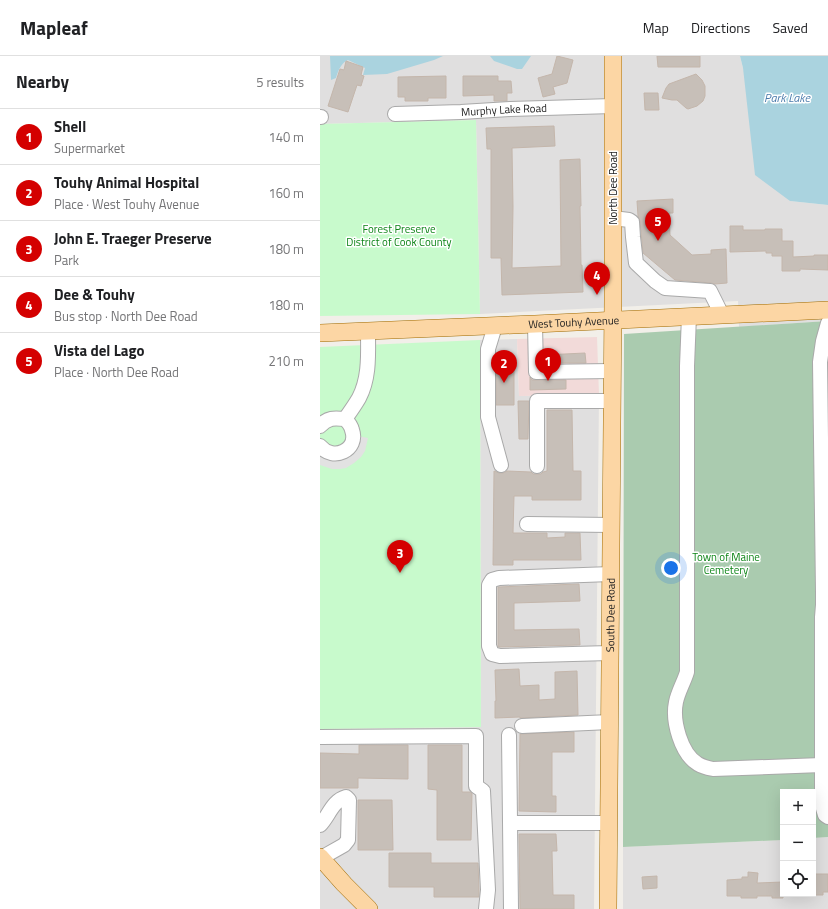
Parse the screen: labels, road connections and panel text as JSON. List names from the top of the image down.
{
  "streets": {
    "main road": ["North Dee Road", "West Touhy Avenue", "South Dee Road"],
    "street": ["Murphy Lake Road"]
  },
  "crossings": [
    ["Murphy Lake Road", "North Dee Road"],
    ["North Dee Road", "West Touhy Avenue"],
    ["North Dee Road", "South Dee Road"],
    ["West Touhy Avenue", "South Dee Road"]
  ],
  "water": ["Park Lake"],
  "parks": ["Forest Preserve District of Cook County", "Town of Maine Cemetery"],
  "page": {
    "header": "Mapleaf",
    "nav": ["Map", "Directions", "Saved"],
    "heading": ["Nearby", "5 results"],
    "list": [
      {
        "mark": "1",
        "name": "Shell",
        "note": "Supermarket",
        "value": "140 m"
      },
      {
        "mark": "2",
        "name": "Touhy Animal Hospital",
        "note": "Place · West Touhy Avenue",
        "value": "160 m"
      },
      {
        "mark": "3",
        "name": "John E. Traeger Preserve",
        "note": "Park",
        "value": "180 m"
      },
      {
        "mark": "4",
        "name": "Dee & Touhy",
        "note": "Bus stop · North Dee Road",
        "value": "180 m"
      },
      {
        "mark": "5",
        "name": "Vista del Lago",
        "note": "Place · North Dee Road",
        "value": "210 m"
      }
    ],
    "pins": [
      "5",
      "4",
      "1",
      "2",
      "3"
    ],
    "map_buttons": ["+", "−"]
  }
}
